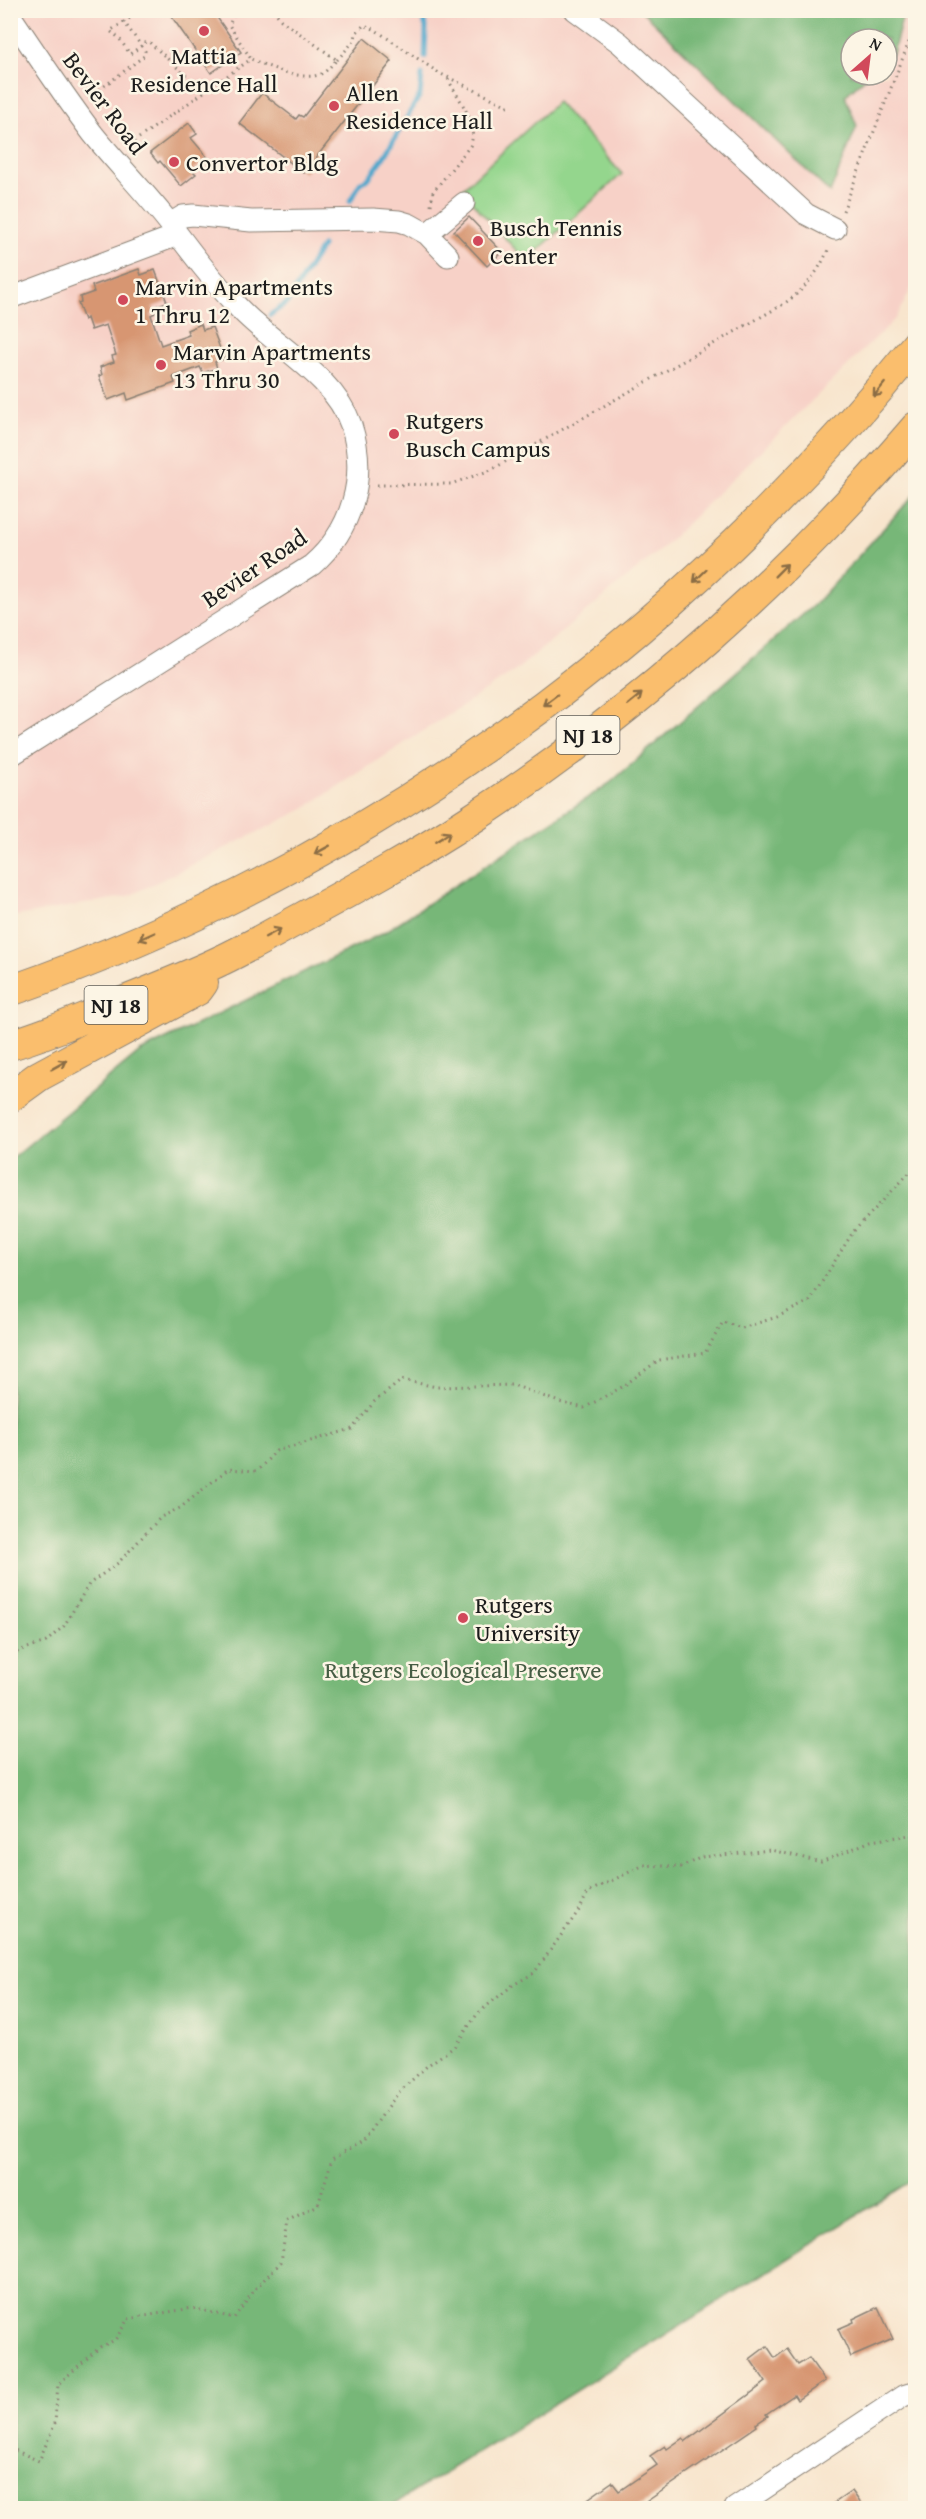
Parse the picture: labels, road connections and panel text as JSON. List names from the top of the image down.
{
  "streets": {
    "highway": ["NJ 18"],
    "street": ["Bevier Road"]
  },
  "parks": ["Rutgers Ecological Preserve"],
  "places": [
    "Mattia Residence Hall",
    "Allen Residence Hall",
    "Convertor Bldg",
    "Busch Tennis Center",
    "Marvin Apartments 1 Thru 12",
    "Marvin Apartments 13 Thru 30",
    "Rutgers Busch Campus",
    "Rutgers University"
  ],
  "north": "top right"
}
